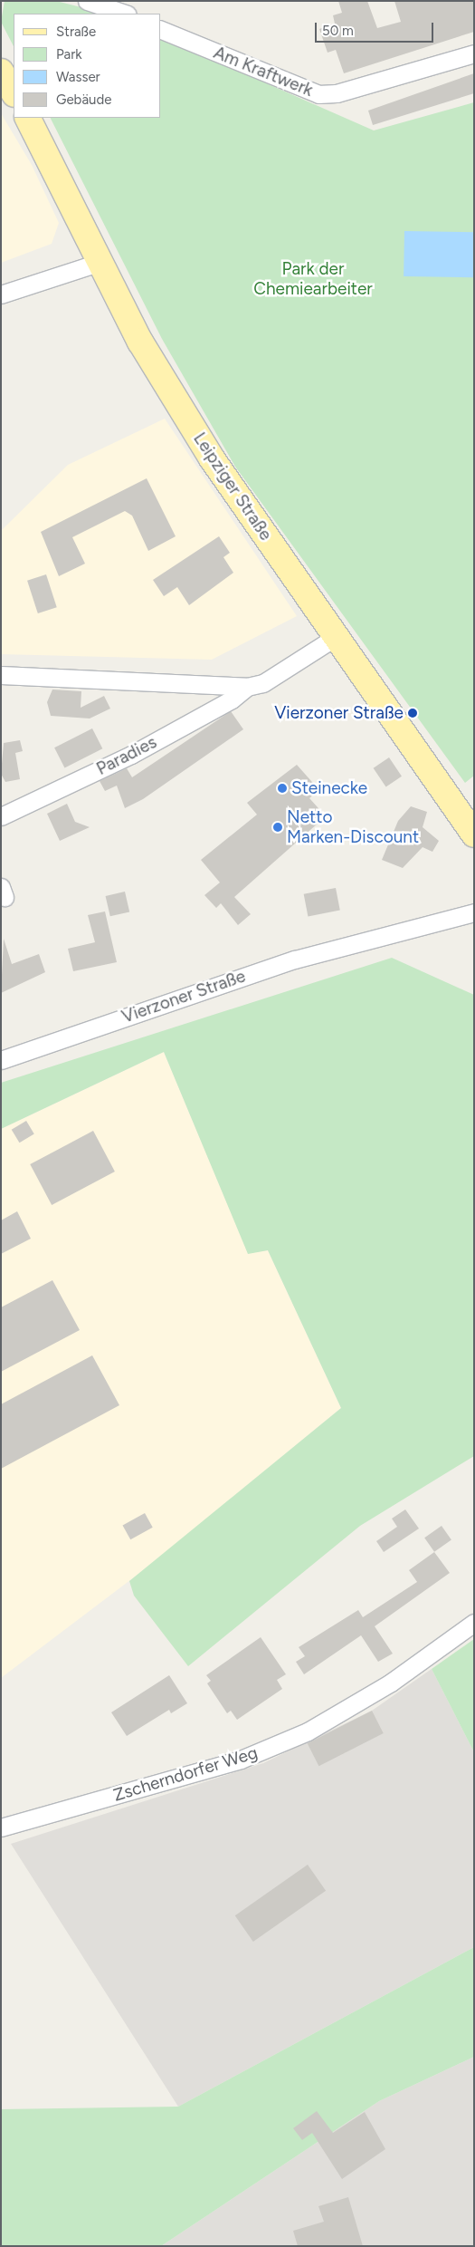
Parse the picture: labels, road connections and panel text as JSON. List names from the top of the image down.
{
  "streets": {
    "main road": ["Leipziger Straße"],
    "street": [
      "Am Kraftwerk",
      "Paradies",
      "Vierzoner Straße",
      "Zscherndorfer Weg"
    ]
  },
  "crossings": [
    ["Leipziger Straße", "Paradies"]
  ],
  "parks": ["Park der Chemiearbeiter"],
  "places": ["Vierzoner Straße", "Steinecke", "Netto Marken-Discount"],
  "legend": [
    "Straße",
    "Park",
    "Wasser",
    "Gebäude"
  ],
  "scale_bar": "50 m"
}
